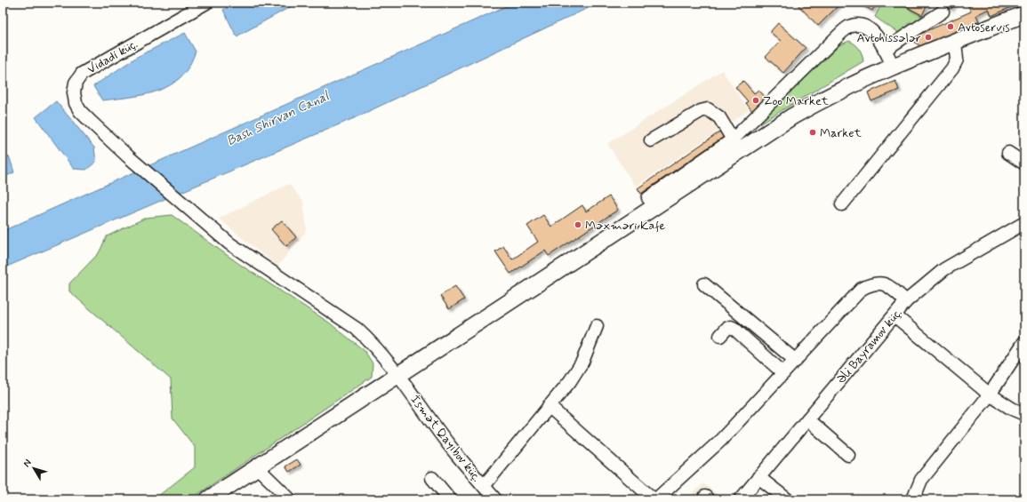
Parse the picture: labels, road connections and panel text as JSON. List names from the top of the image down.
{
  "streets": {
    "street": ["Vidadi küç.", "Əli Bayramov küç.", "İsmət Qayıbov küç."]
  },
  "crossings": [
    ["Vidadi küç.", "İsmət Qayıbov küç."]
  ],
  "water": ["Bash Shirvan Canal"],
  "places": [
    "Avtoservis",
    "Avtohissələr",
    "Zoo Market",
    "Market",
    "Məxməri Kafe"
  ],
  "north": "top left"
}
